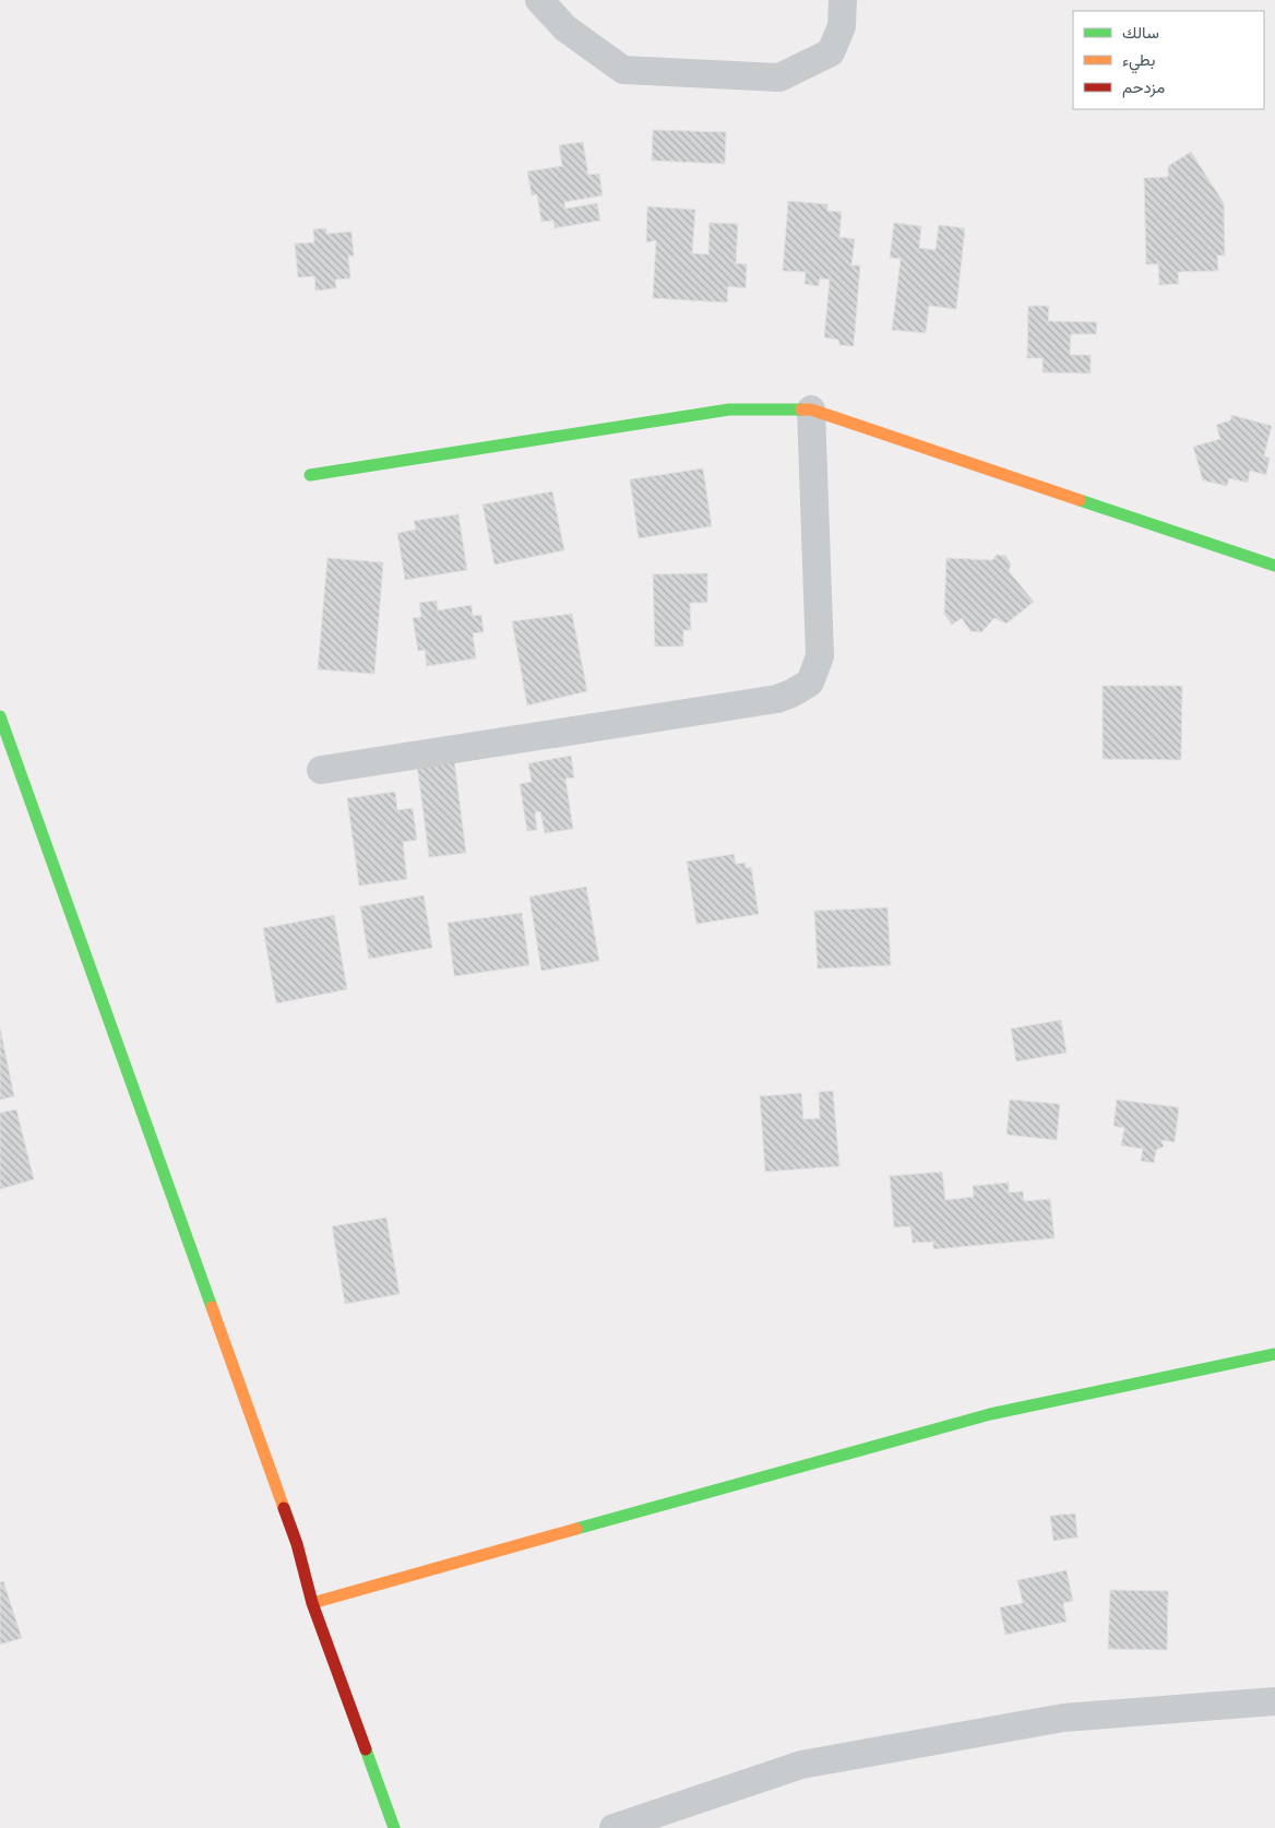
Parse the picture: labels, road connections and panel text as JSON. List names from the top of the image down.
{
  "legend": ["سالك", "بطيء", "مزدحم"]
}
